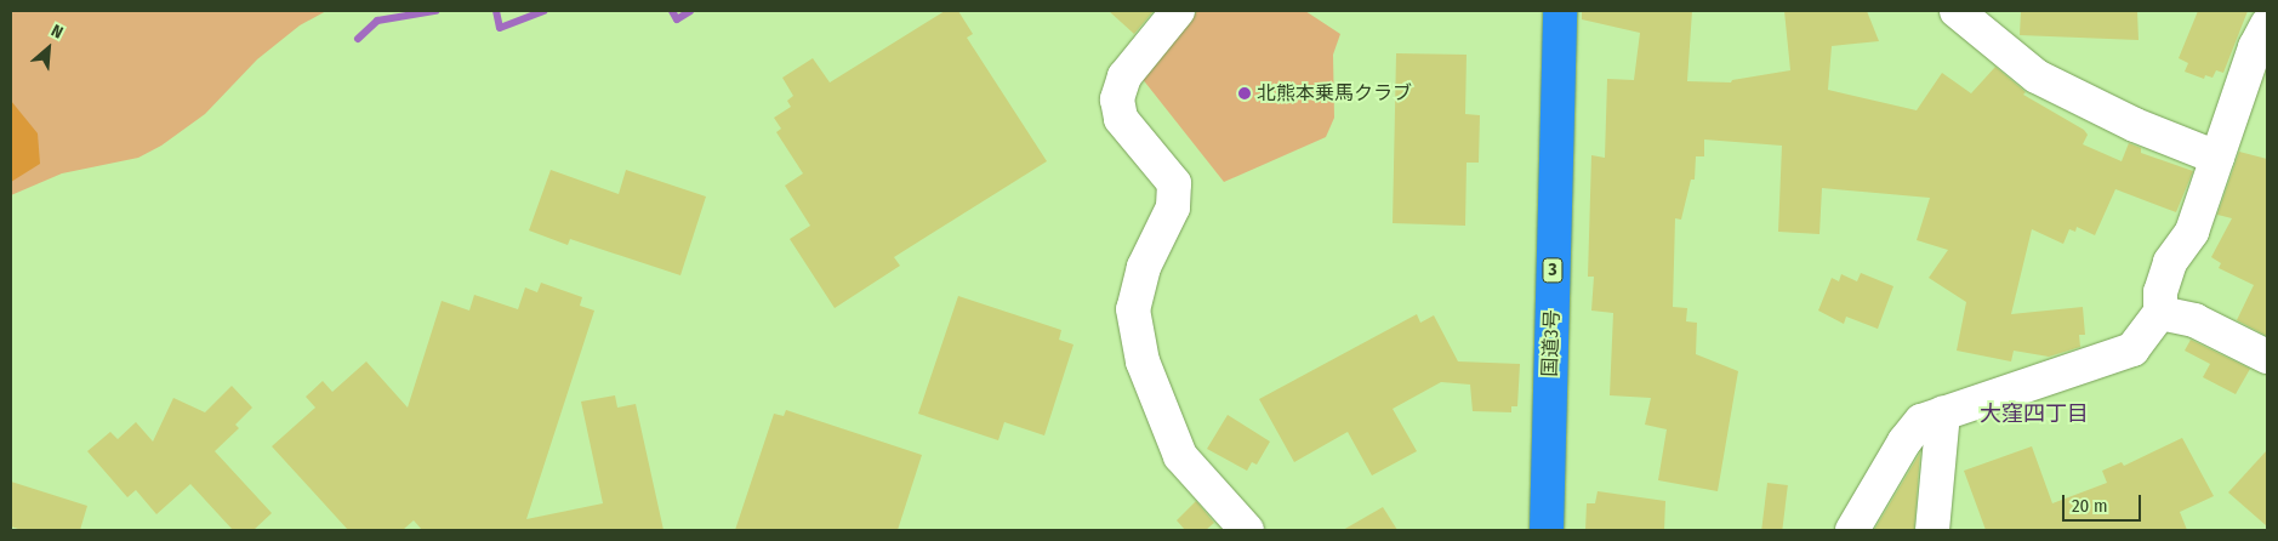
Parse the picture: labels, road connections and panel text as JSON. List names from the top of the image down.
{
  "streets": {
    "highway": ["3", "国道3号"]
  },
  "districts": ["大窪四丁目"],
  "places": ["北熊本乗馬クラブ"],
  "scale_bar": "20 m",
  "north": "top right"
}
